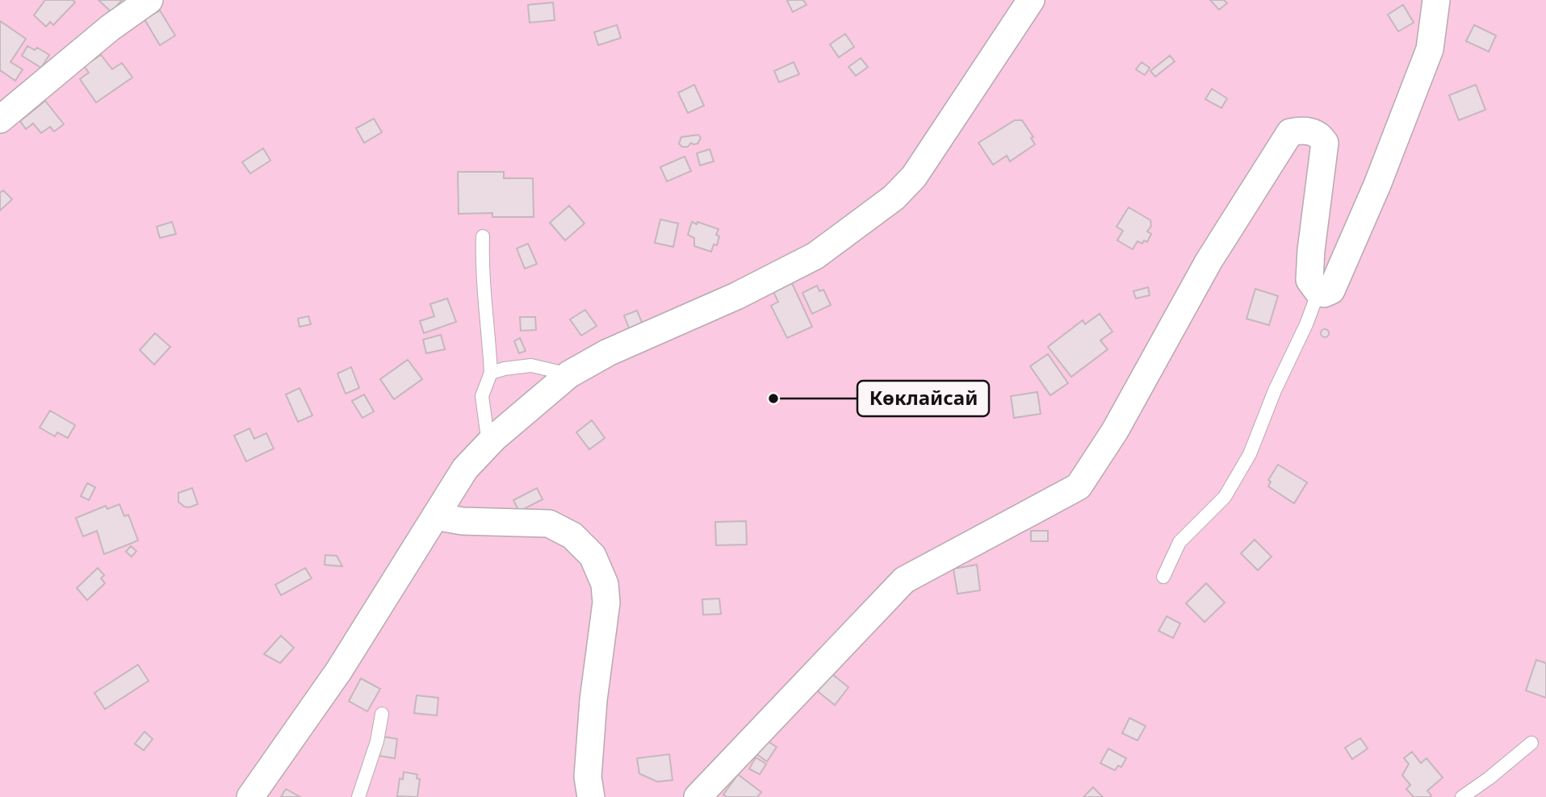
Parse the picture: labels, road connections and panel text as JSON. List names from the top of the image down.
{
  "places": ["Көклайсай"]
}
